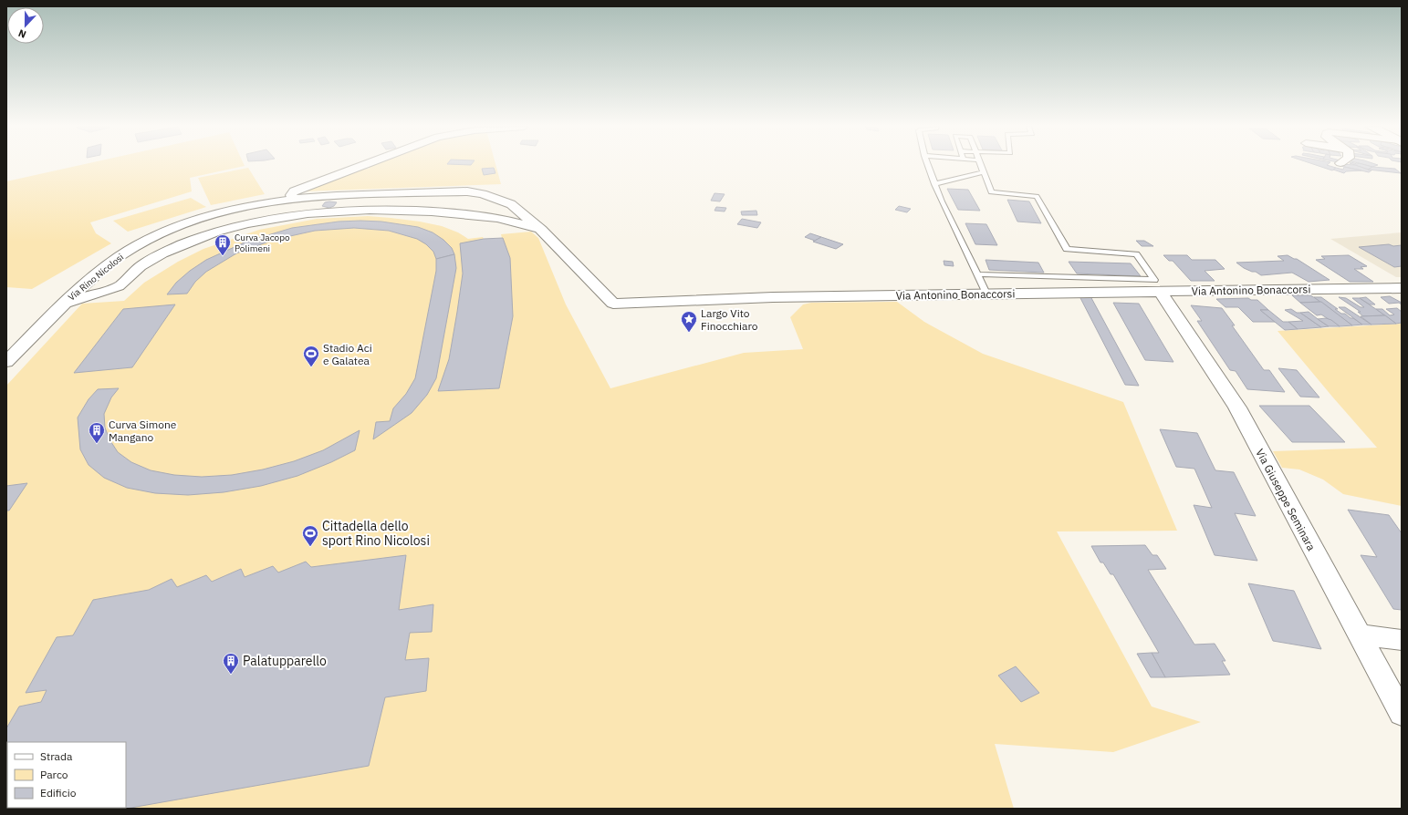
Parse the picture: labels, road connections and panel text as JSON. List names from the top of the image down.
{
  "streets": {
    "street": ["Via Rino Nicolosi", "Via Antonino Bonaccorsi", "Via Giuseppe Seminara"]
  },
  "crossings": [
    ["Via Rino Nicolosi", "Via Antonino Bonaccorsi"],
    ["Via Antonino Bonaccorsi", "Via Giuseppe Seminara"]
  ],
  "places": {
    "building": ["Curva Jacopo Polimeni", "Curva Simone Mangano", "Palatupparello"],
    "place": ["Largo Vito Finocchiaro"],
    "sports": ["Stadio Aci e Galatea", "Cittadella dello sport Rino Nicolosi"]
  },
  "legend": ["Strada", "Parco", "Edificio"],
  "north": "bottom"
}
